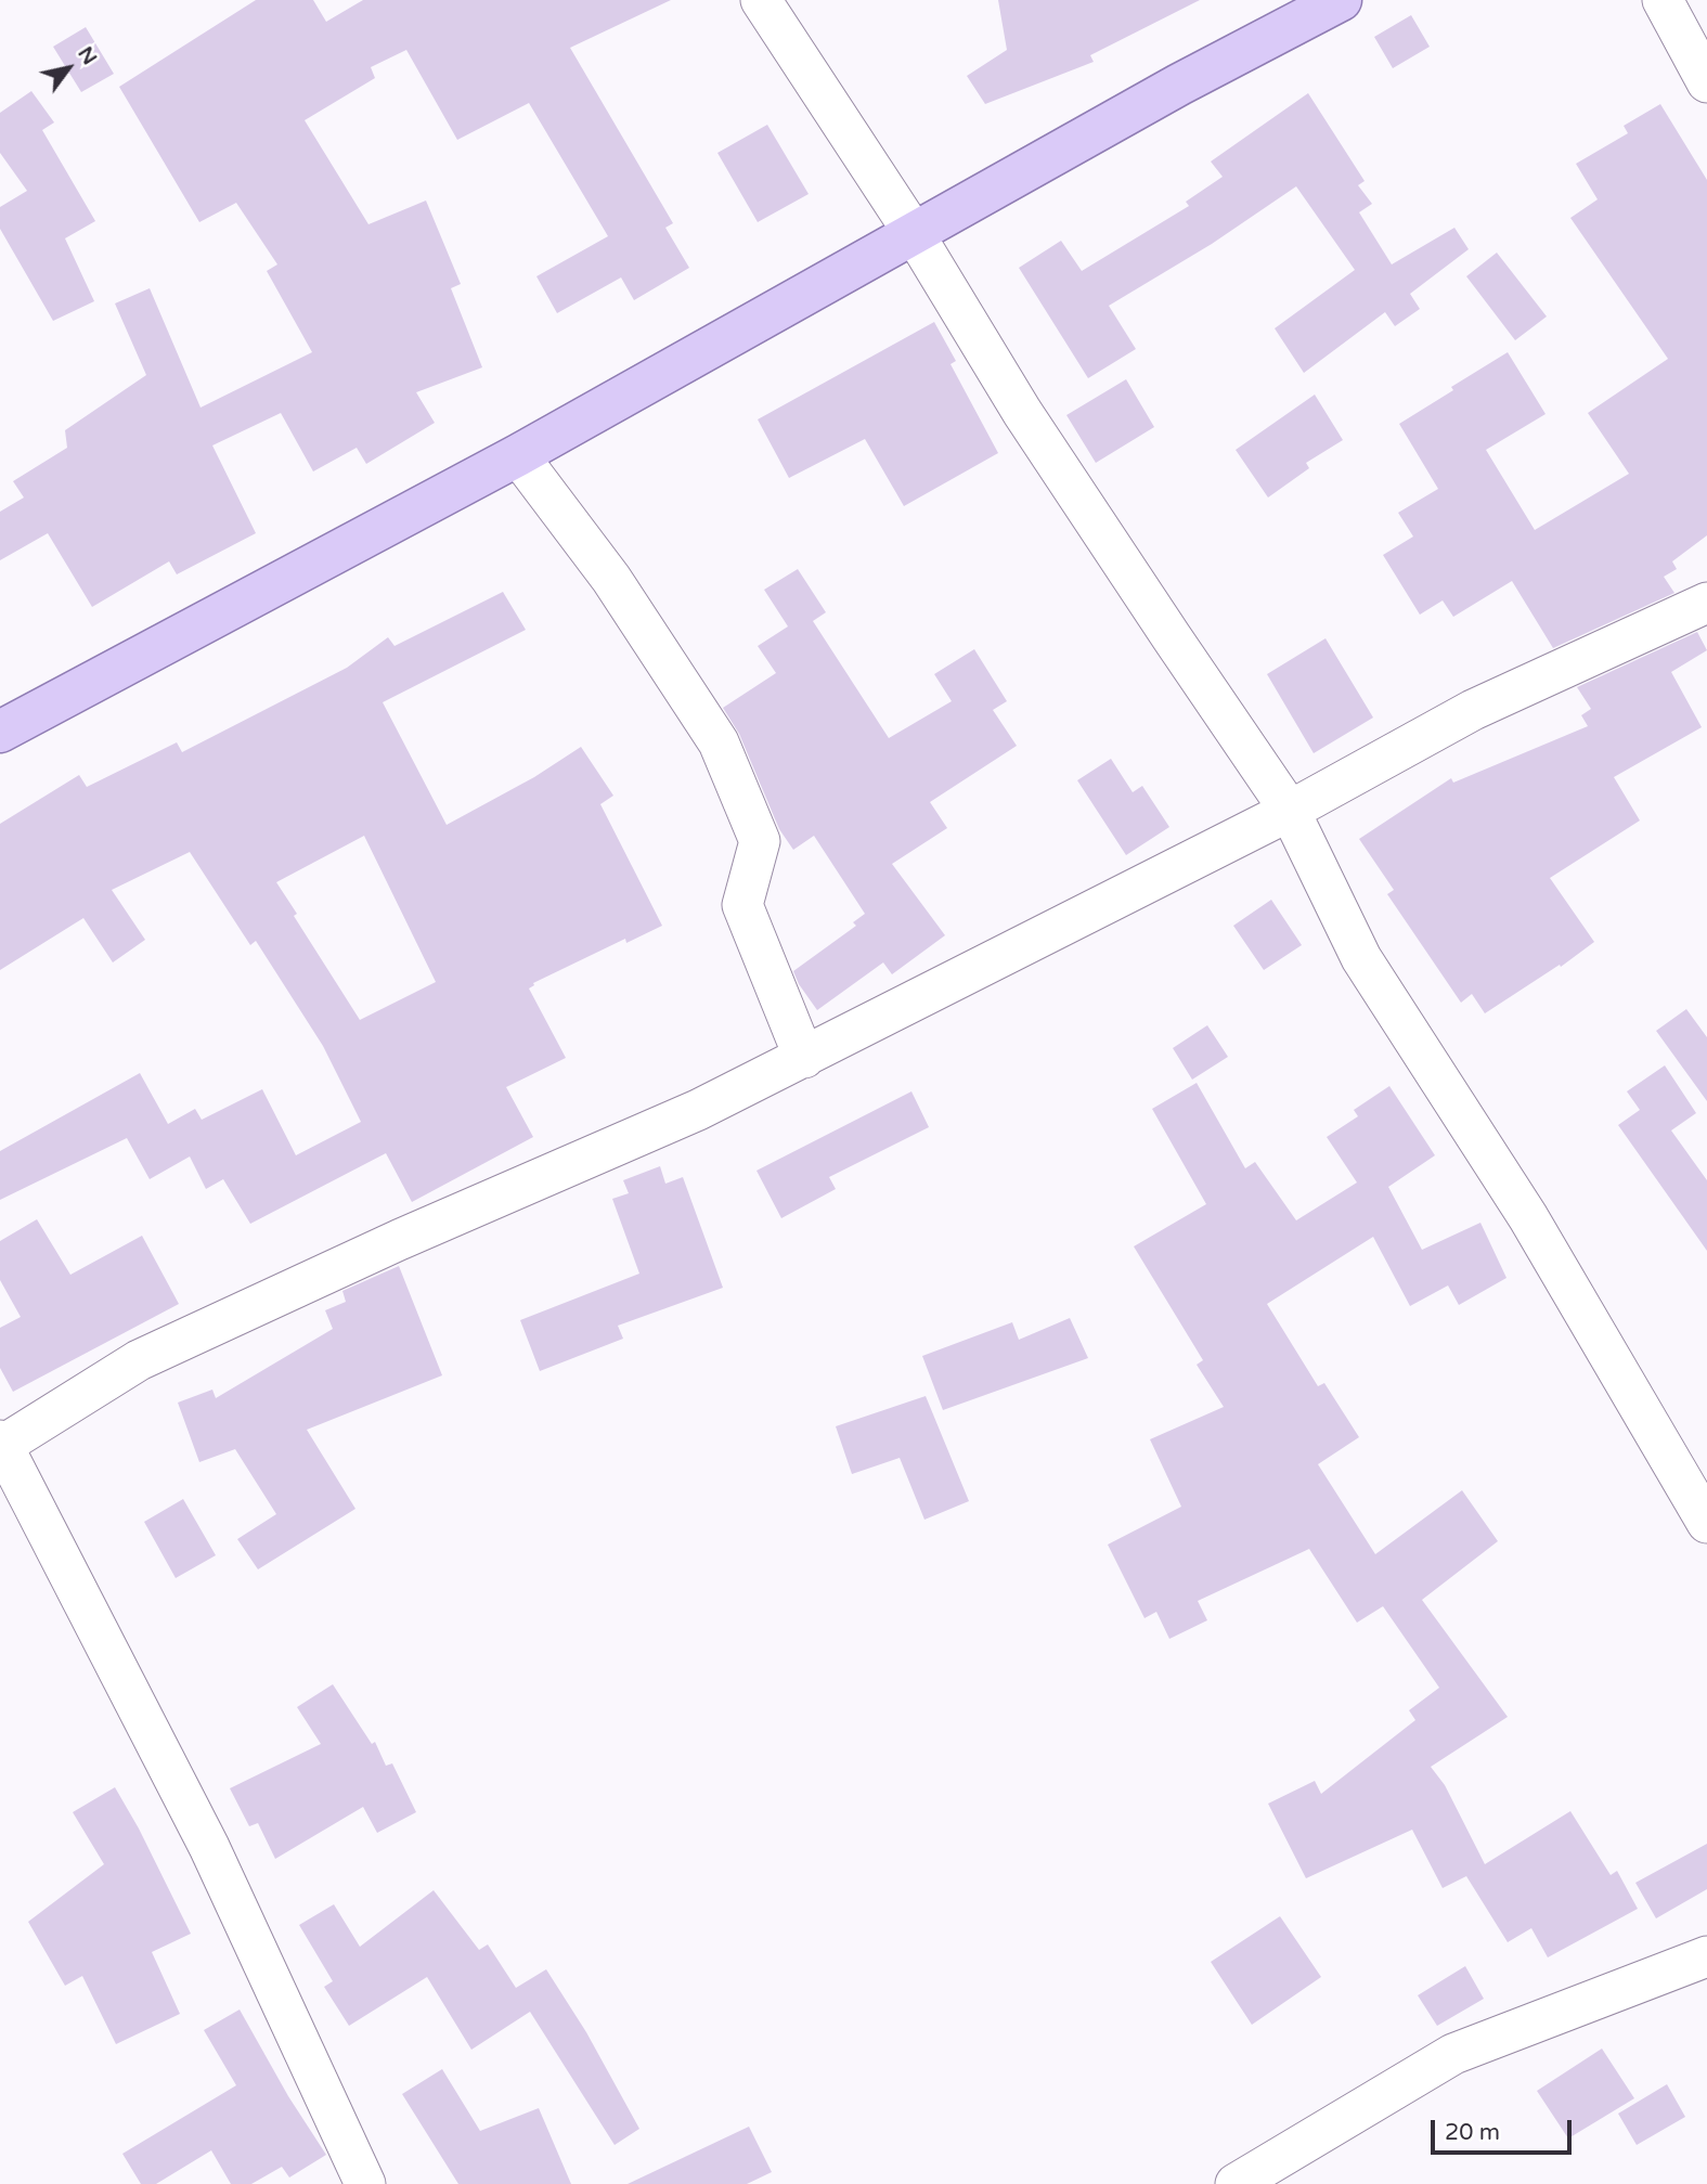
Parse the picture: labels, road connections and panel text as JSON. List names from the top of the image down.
{
  "scale_bar": "20 m",
  "north": "top right"
}
